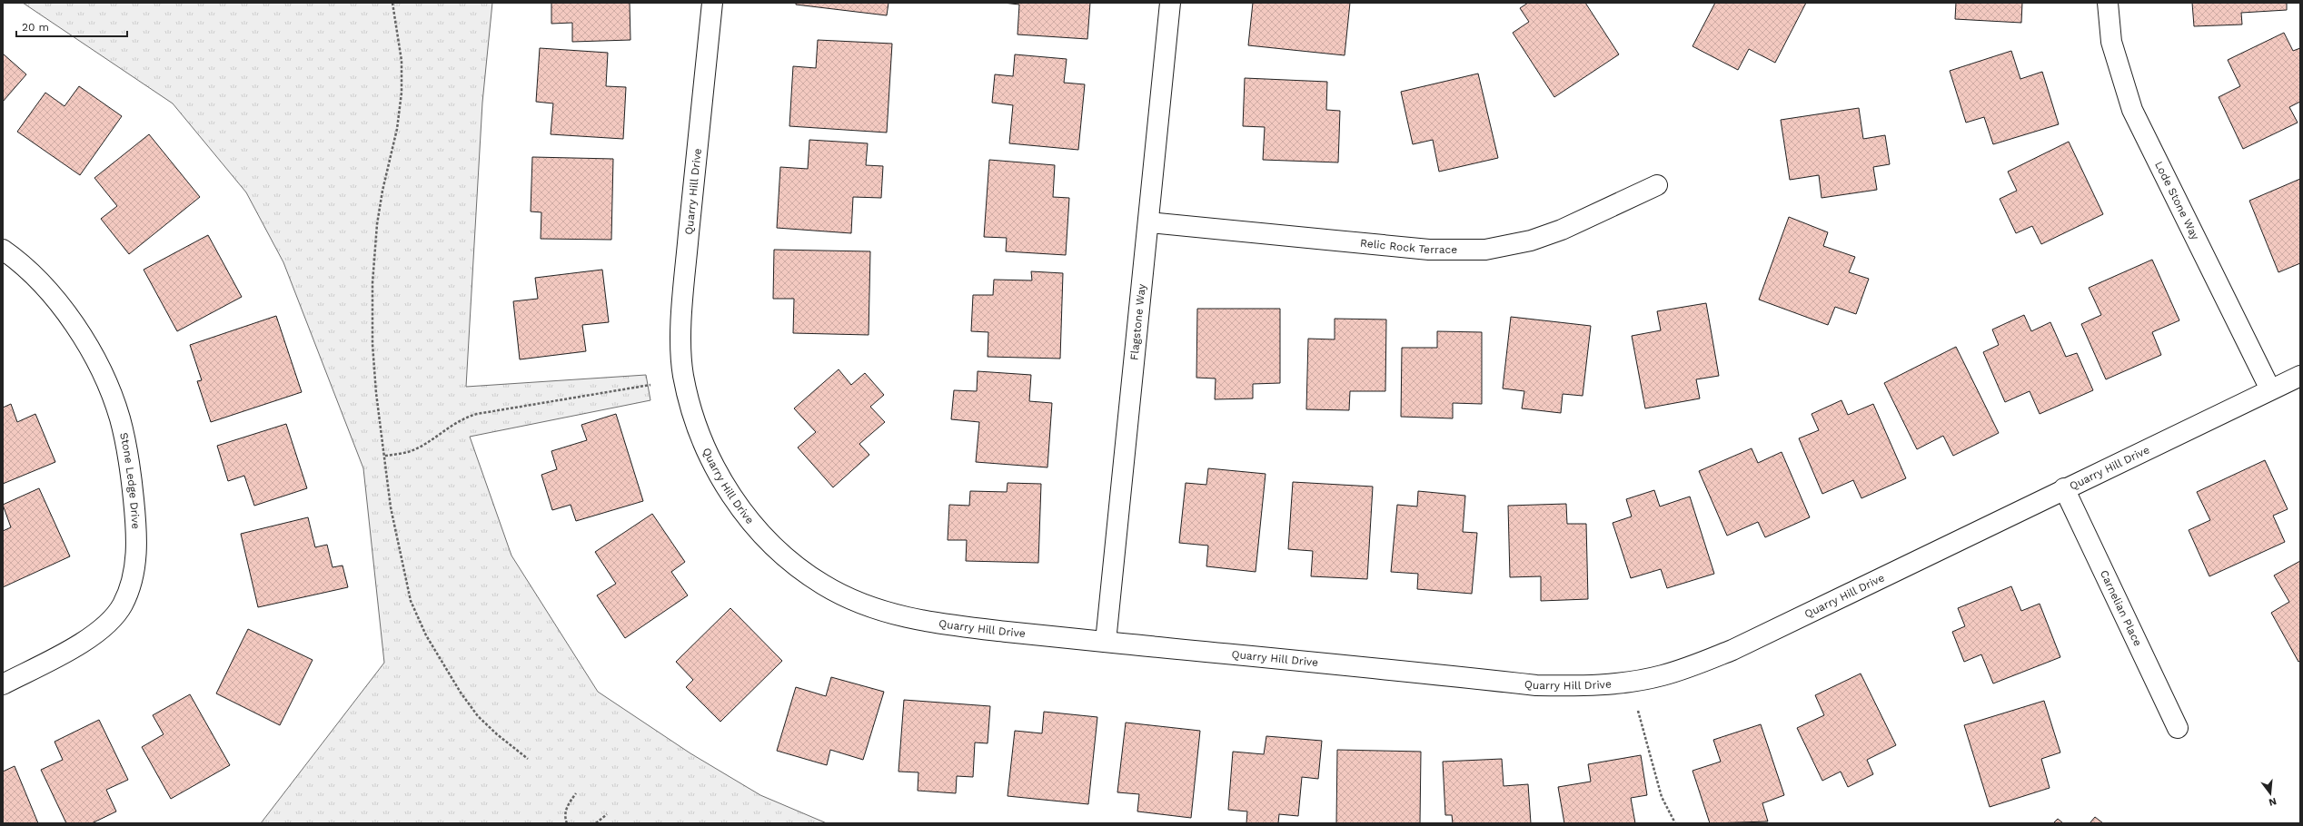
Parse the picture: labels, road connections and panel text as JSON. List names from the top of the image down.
{
  "streets": {
    "street": [
      "Quarry Hill Drive",
      "Lode Stone Way",
      "Relic Rock Terrace",
      "Flagstone Way",
      "Stone Ledge Drive",
      "Carnelian Place"
    ]
  },
  "crossings": [
    ["Quarry Hill Drive", "Lode Stone Way"],
    ["Quarry Hill Drive", "Flagstone Way"],
    ["Quarry Hill Drive", "Carnelian Place"],
    ["Relic Rock Terrace", "Flagstone Way"]
  ],
  "scale_bar": "20 m",
  "north": "bottom"
}
